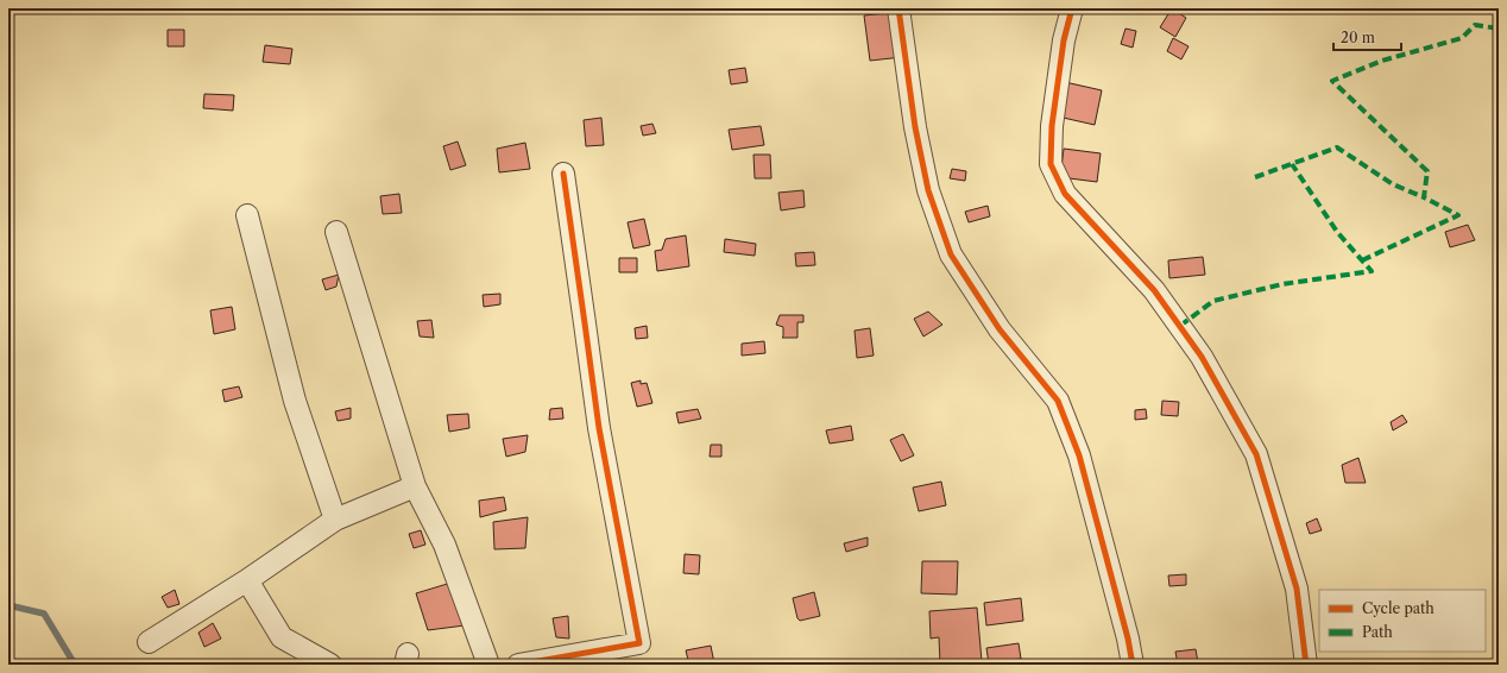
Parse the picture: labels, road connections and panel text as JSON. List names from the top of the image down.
{
  "legend": ["Cycle path", "Path"],
  "scale_bar": "20 m"
}
